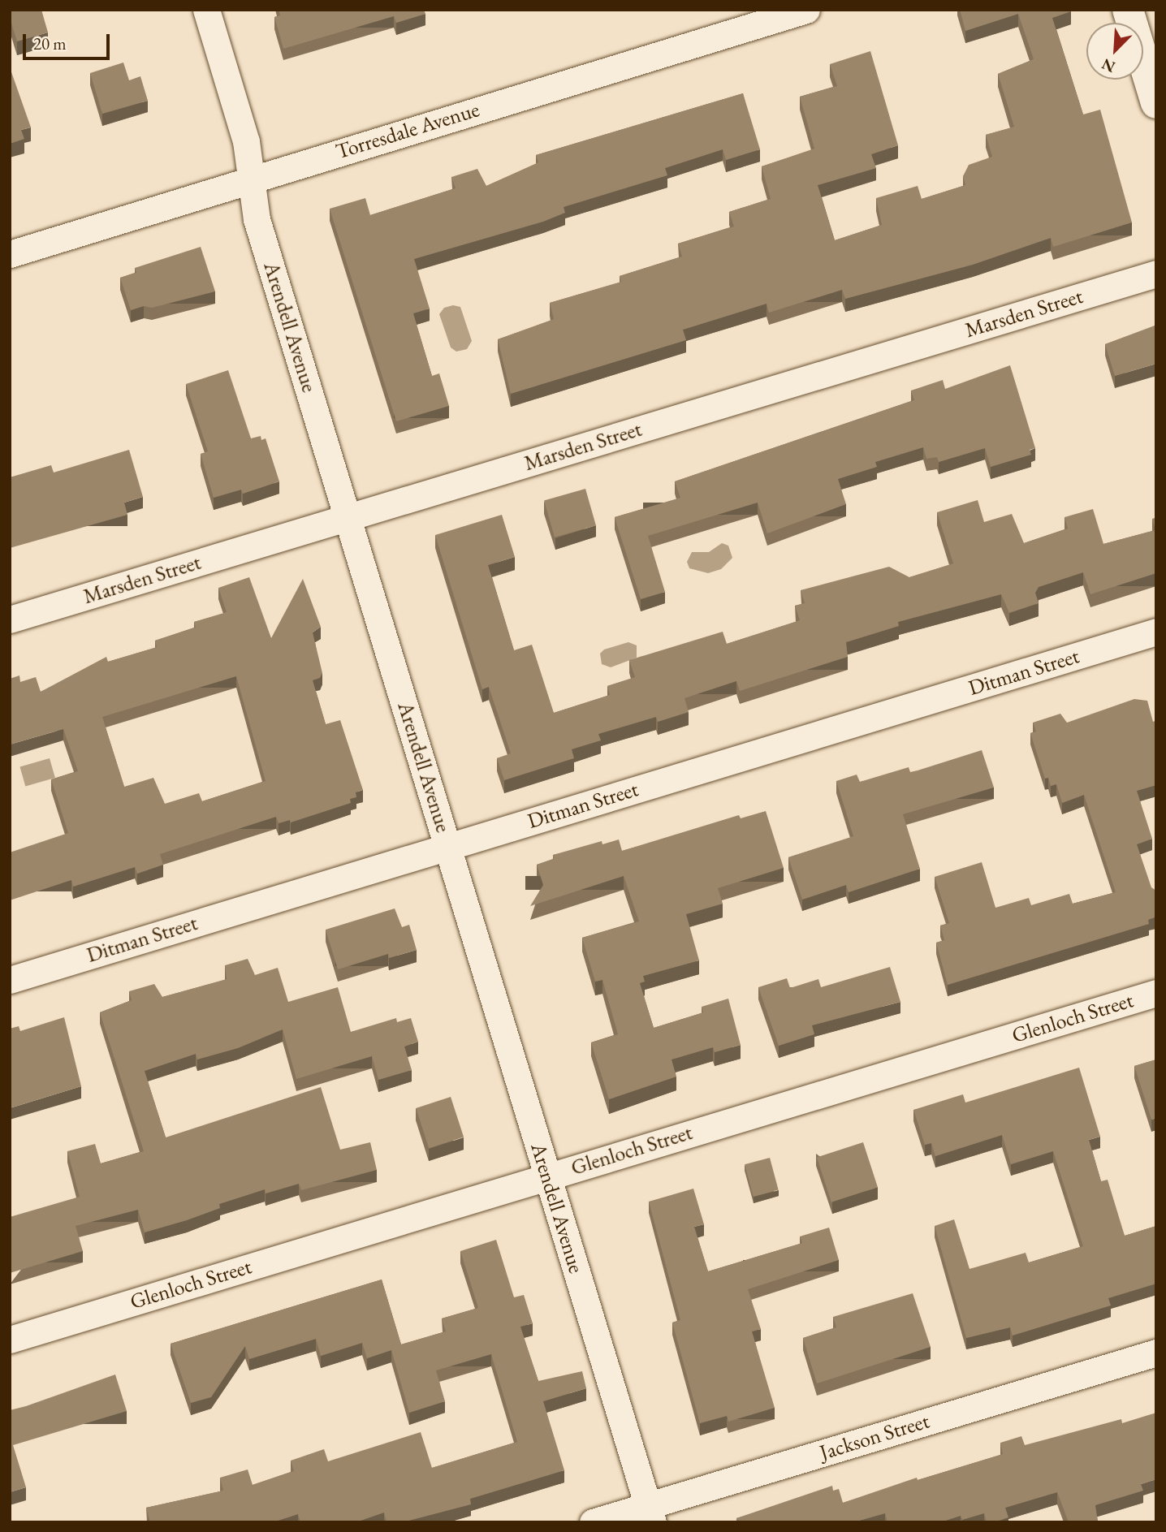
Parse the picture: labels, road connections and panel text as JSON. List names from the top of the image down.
{
  "streets": {
    "street": [
      "Torresdale Avenue",
      "Marsden Street",
      "Arendell Avenue",
      "Ditman Street",
      "Glenloch Street",
      "Jackson Street"
    ]
  },
  "crossings": [
    ["Torresdale Avenue", "Arendell Avenue"],
    ["Marsden Street", "Arendell Avenue"],
    ["Arendell Avenue", "Ditman Street"],
    ["Arendell Avenue", "Glenloch Street"],
    ["Arendell Avenue", "Jackson Street"]
  ],
  "scale_bar": "20 m",
  "north": "bottom left"
}
